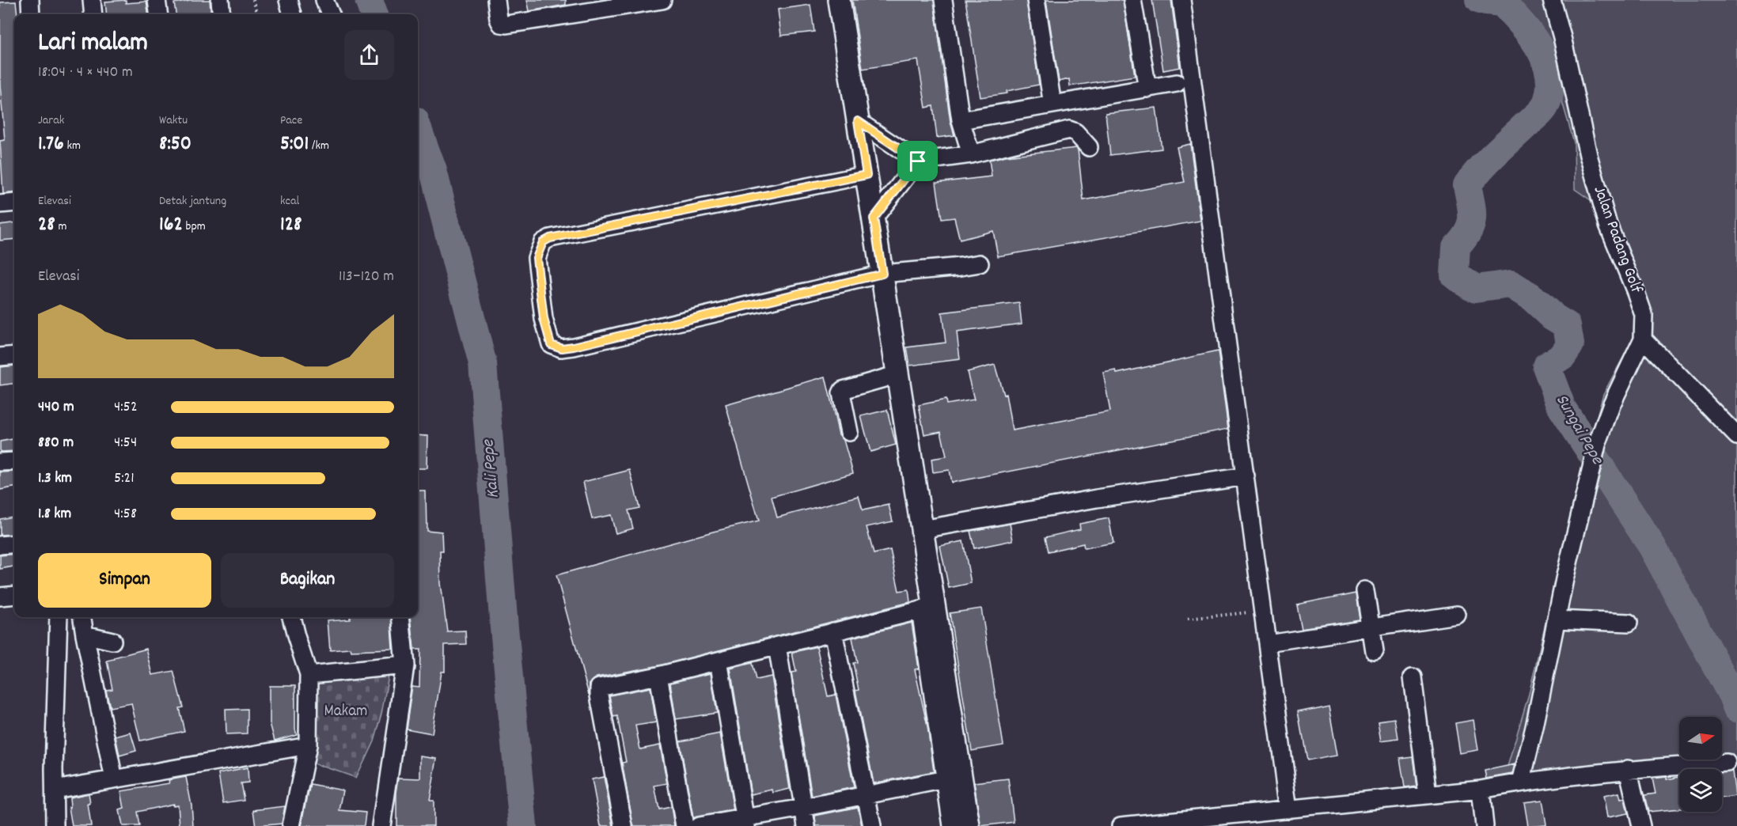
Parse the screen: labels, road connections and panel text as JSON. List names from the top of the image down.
{
  "streets": {
    "street": ["Jalan Padang Golf"]
  },
  "water": ["Sungai Pepe", "Kali Pepe"],
  "parks": ["Makam"],
  "north": "right",
  "page": {
    "heading": ["Lari malam", "18:04 · 4 × 440 m"],
    "stats": [
      ["Jarak", "1.76 km"],
      ["Waktu", "8:50"],
      ["Pace", "5:01 /km"],
      ["Elevasi", "28 m"],
      ["Detak jantung", "162 bpm"],
      ["kcal", "128"]
    ],
    "chart": ["Elevasi", "113–120 m"],
    "list": [
      {
        "name": "440 m",
        "note": "4:52"
      },
      {
        "name": "880 m",
        "note": "4:54"
      },
      {
        "name": "1.3 km",
        "note": "5:21"
      },
      {
        "name": "1.8 km",
        "note": "4:58"
      }
    ],
    "buttons": ["Simpan", "Bagikan"]
  }
}
